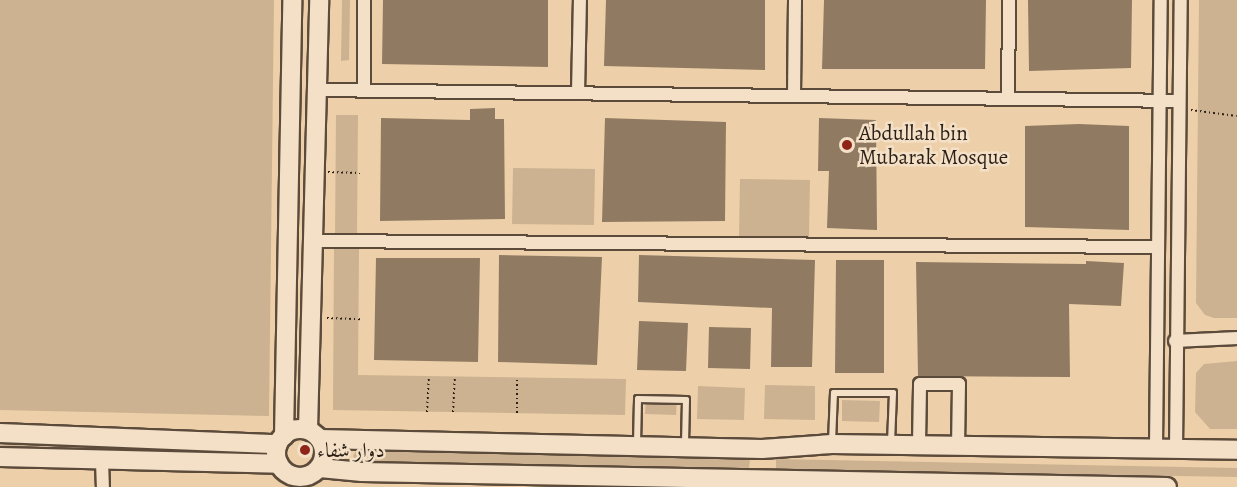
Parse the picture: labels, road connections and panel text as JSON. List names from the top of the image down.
{
  "places": ["Abdullah bin Mubarak Mosque", "دوار شفاء"]
}
